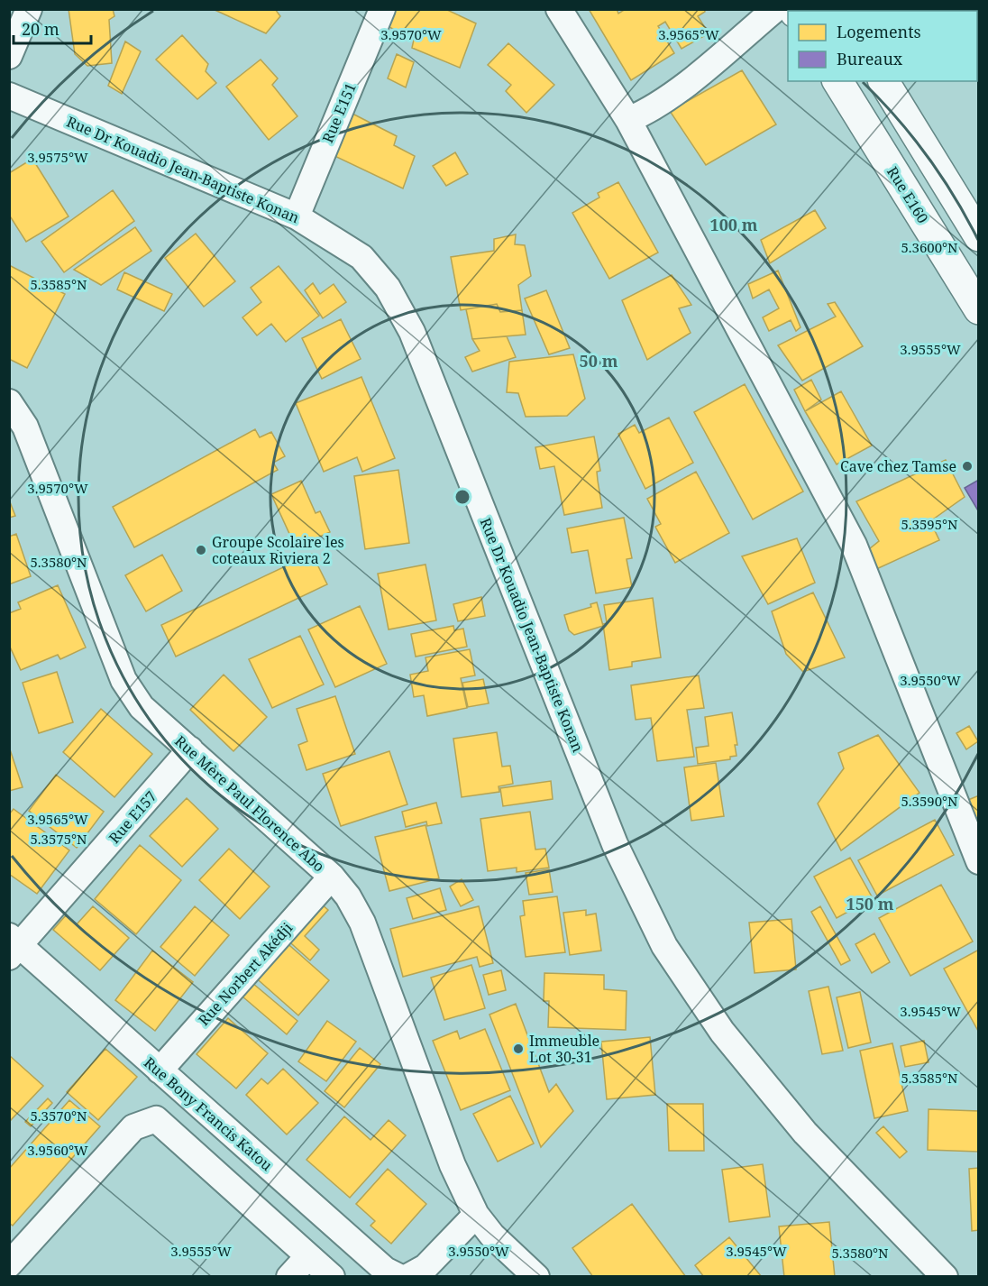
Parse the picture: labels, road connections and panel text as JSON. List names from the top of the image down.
{
  "streets": {
    "street": [
      "Rue E151",
      "Rue Dr Kouadio Jean-Baptiste Konan",
      "Rue E160",
      "Rue Mère Paul Florence Abo",
      "Rue E157",
      "Rue Norbert Akédji",
      "Rue Bony Francis Katou"
    ]
  },
  "crossings": [
    ["Rue E151", "Rue Dr Kouadio Jean-Baptiste Konan"],
    ["Rue Mère Paul Florence Abo", "Rue E157"],
    ["Rue Mère Paul Florence Abo", "Rue Norbert Akédji"],
    ["Rue E157", "Rue Bony Francis Katou"],
    ["Rue Norbert Akédji", "Rue Bony Francis Katou"]
  ],
  "places": ["Cave chez Tamse", "Groupe Scolaire les coteaux Riviera 2", "Immeuble Lot 30-31"],
  "legend": ["Logements", "Bureaux"],
  "scale_bar": "20 m",
  "coordinates": [
    "3.9570°W",
    "3.9565°W",
    "3.9575°W",
    "5.3600°N",
    "5.3585°N",
    "3.9555°W",
    "5.3595°N",
    "5.3580°N",
    "3.9550°W",
    "5.3590°N",
    "5.3575°N",
    "3.9545°W",
    "5.3570°N",
    "3.9560°W"
  ],
  "rings": ["100 m", "50 m", "150 m"]
}
